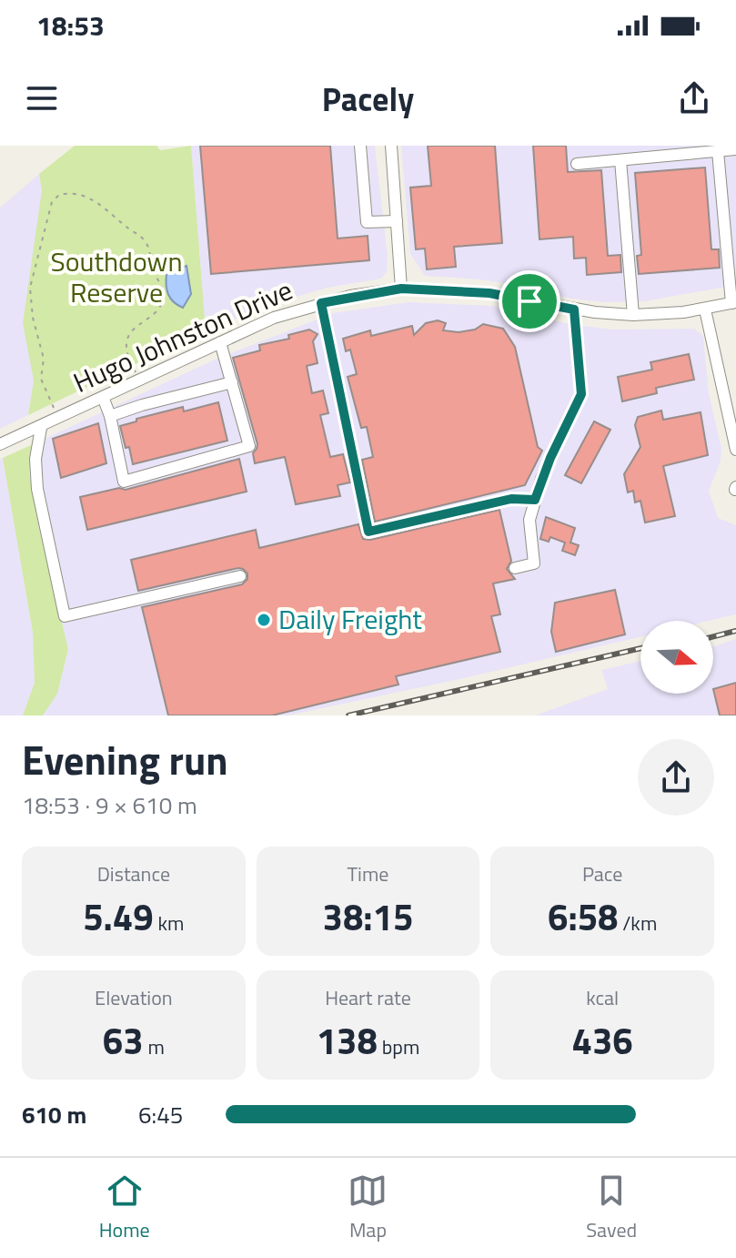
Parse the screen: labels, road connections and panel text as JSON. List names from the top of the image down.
{
  "streets": {
    "street": ["Hugo Johnston Drive"]
  },
  "parks": ["Southdown Reserve"],
  "places": ["Daily Freight"],
  "north": "right",
  "page": {
    "status": "18:53",
    "header": "Pacely",
    "heading": ["Evening run", "18:53 · 9 × 610 m"],
    "stats": [
      ["Distance", "5.49 km"],
      ["Time", "38:15"],
      ["Pace", "6:58 /km"],
      ["Elevation", "63 m"],
      ["Heart rate", "138 bpm"],
      ["kcal", "436"]
    ],
    "list": [
      {
        "name": "610 m",
        "note": "6:45"
      }
    ],
    "tabs": ["Home", "Map", "Saved"]
  }
}
